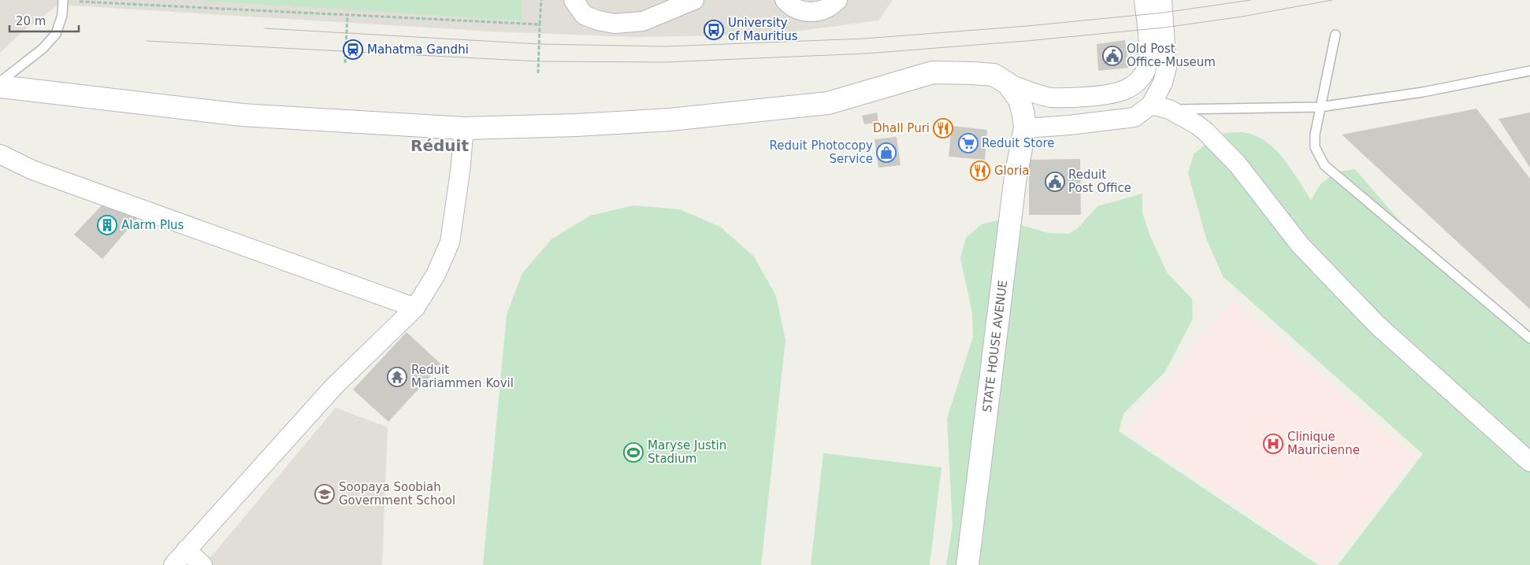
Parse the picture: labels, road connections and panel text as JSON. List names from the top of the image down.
{
  "streets": {
    "street": ["STATE HOUSE AVENUE"]
  },
  "districts": ["Réduit"],
  "places": {
    "bus stop": ["University of Mauritius"],
    "station": ["Mahatma Gandhi"],
    "public building": ["Old Post Office-Museum", "Reduit Post Office"],
    "restaurant": ["Dhall Puri", "Gloria"],
    "supermarket": ["Reduit Store"],
    "shop": ["Reduit Photocopy Service"],
    "building": ["Alarm Plus"],
    "temple": ["Reduit Mariammen Kovil"],
    "hospital": ["Clinique Mauricienne"],
    "sports": ["Maryse Justin Stadium"],
    "school or university": ["Soopaya Soobiah Government School"]
  },
  "scale_bar": "20 m"
}
